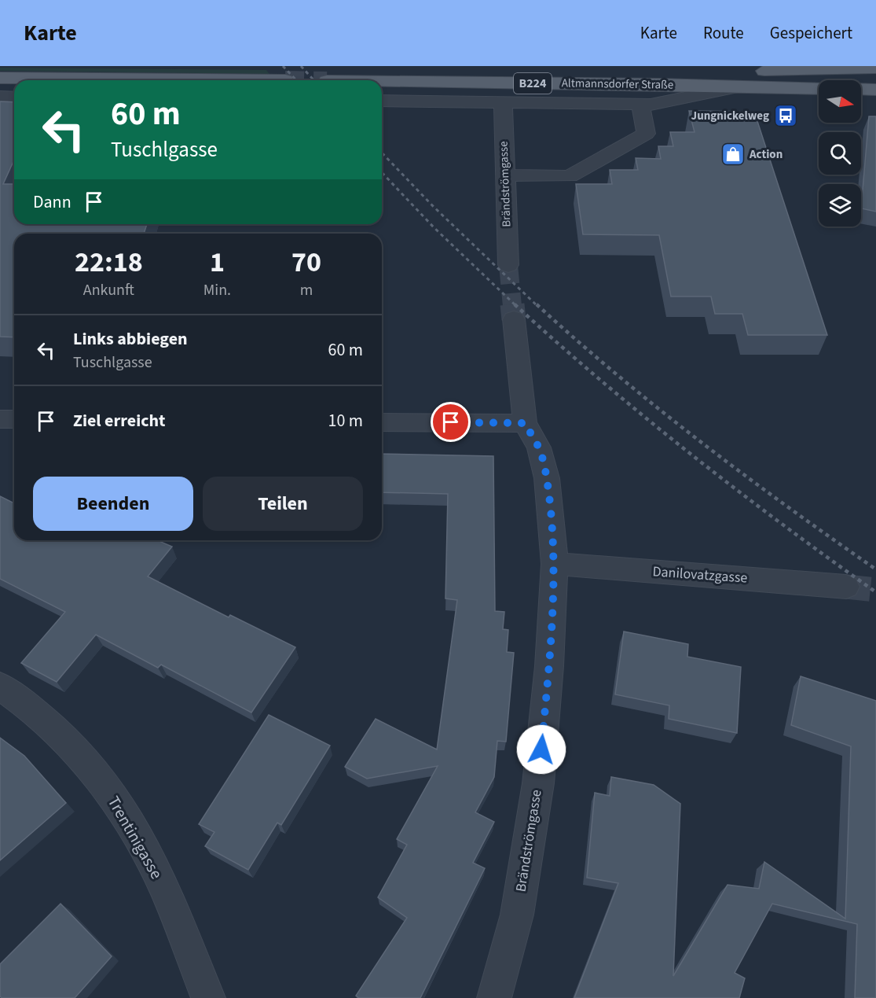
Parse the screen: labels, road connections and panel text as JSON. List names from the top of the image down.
{
  "streets": {
    "main road": ["B224", "Altmannsdorfer Straße"],
    "street": ["Brändströmgasse", "Danilovatzgasse", "Trentinigasse"]
  },
  "crossings": [
    ["Altmannsdorfer Straße", "Brändströmgasse"],
    ["Brändströmgasse", "Danilovatzgasse"]
  ],
  "places": {
    "bus stop": ["Jungnickelweg"],
    "shop": ["Action"]
  },
  "north": "right",
  "page": {
    "header": "Karte",
    "nav": ["Karte", "Route", "Gespeichert"],
    "turn": ["60 m", "Tuschlgasse"],
    "then": "Dann",
    "eta": [
      "22:18",
      "Ankunft",
      "1",
      "Min.",
      "70",
      "m"
    ],
    "list": [
      {
        "name": "Links abbiegen",
        "note": "Tuschlgasse",
        "value": "60 m"
      },
      {
        "name": "Ziel erreicht",
        "value": "10 m"
      }
    ],
    "buttons": ["Beenden", "Teilen"]
  }
}
